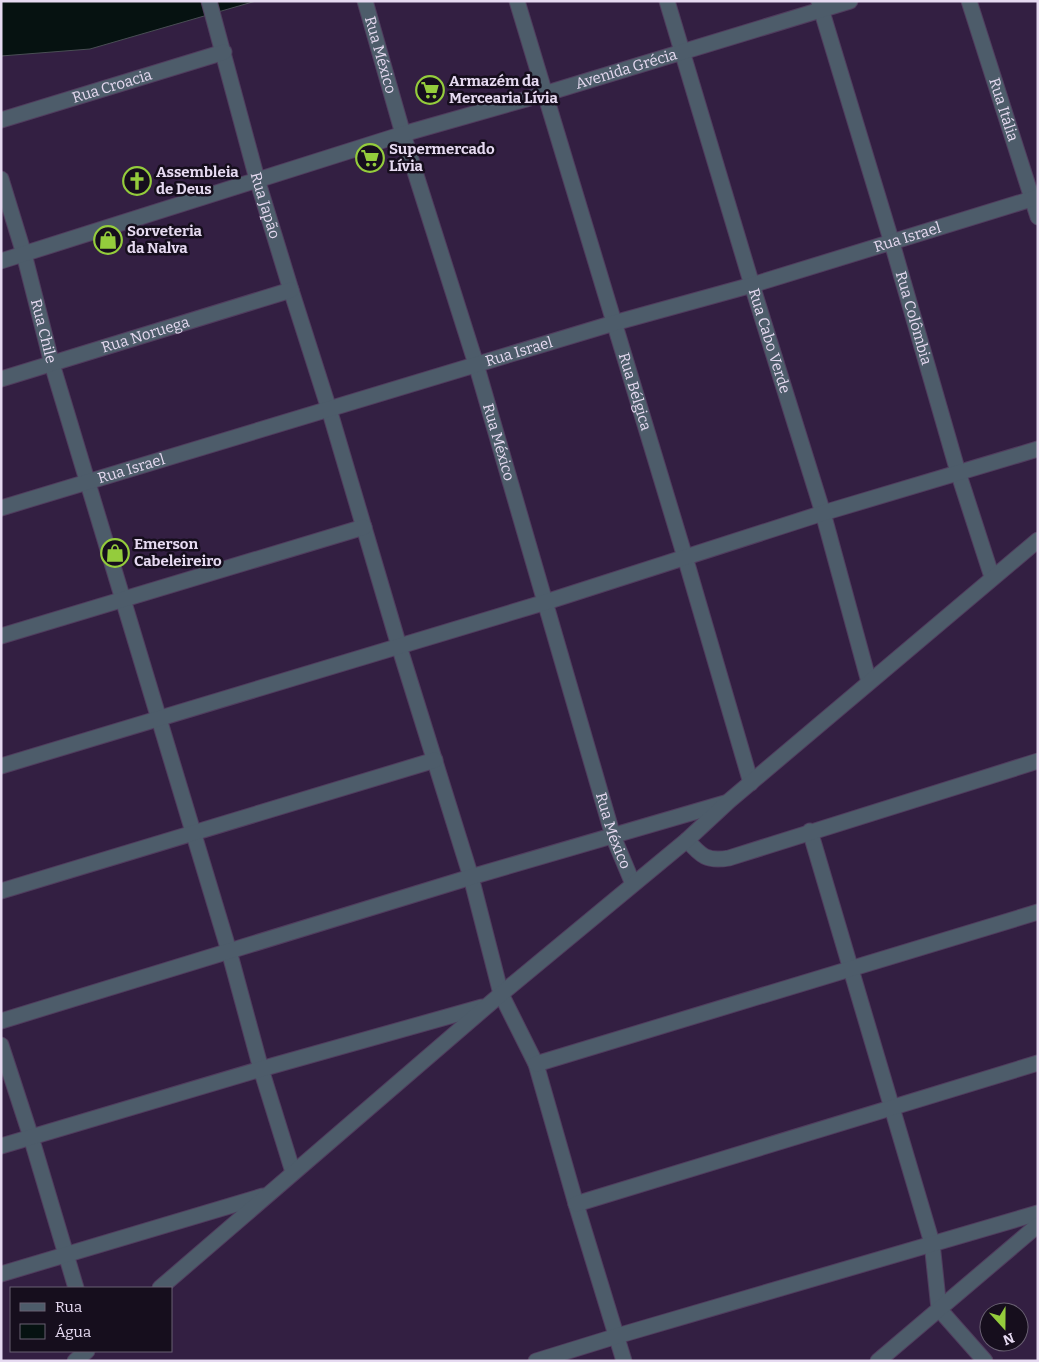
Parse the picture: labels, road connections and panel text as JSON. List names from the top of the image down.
{
  "streets": {
    "street": [
      "Rua México",
      "Avenida Grécia",
      "Rua Croacia",
      "Rua Itália",
      "Rua Japão",
      "Rua Israel",
      "Rua Colômbia",
      "Rua Chile",
      "Rua Noruega",
      "Rua Cabo Verde",
      "Rua Bélgica"
    ]
  },
  "crossings": [
    ["Rua México", "Avenida Grécia"],
    ["Rua México", "Rua Israel"],
    ["Avenida Grécia", "Rua Japão"],
    ["Avenida Grécia", "Rua Colômbia"],
    ["Avenida Grécia", "Rua Chile"],
    ["Avenida Grécia", "Rua Cabo Verde"],
    ["Avenida Grécia", "Rua Bélgica"],
    ["Rua Croacia", "Rua Japão"],
    ["Rua Itália", "Rua Israel"],
    ["Rua Japão", "Rua Israel"],
    ["Rua Japão", "Rua Noruega"],
    ["Rua Israel", "Rua Colômbia"],
    ["Rua Israel", "Rua Chile"],
    ["Rua Israel", "Rua Cabo Verde"],
    ["Rua Israel", "Rua Bélgica"],
    ["Rua Chile", "Rua Noruega"]
  ],
  "places": {
    "supermarket": ["Armazém da Mercearia Lívia", "Supermercado Lívia"],
    "church": ["Assembleia de Deus"],
    "shop": ["Sorveteria da Nalva", "Emerson Cabeleireiro"]
  },
  "legend": ["Rua", "Água"],
  "north": "bottom"
}
